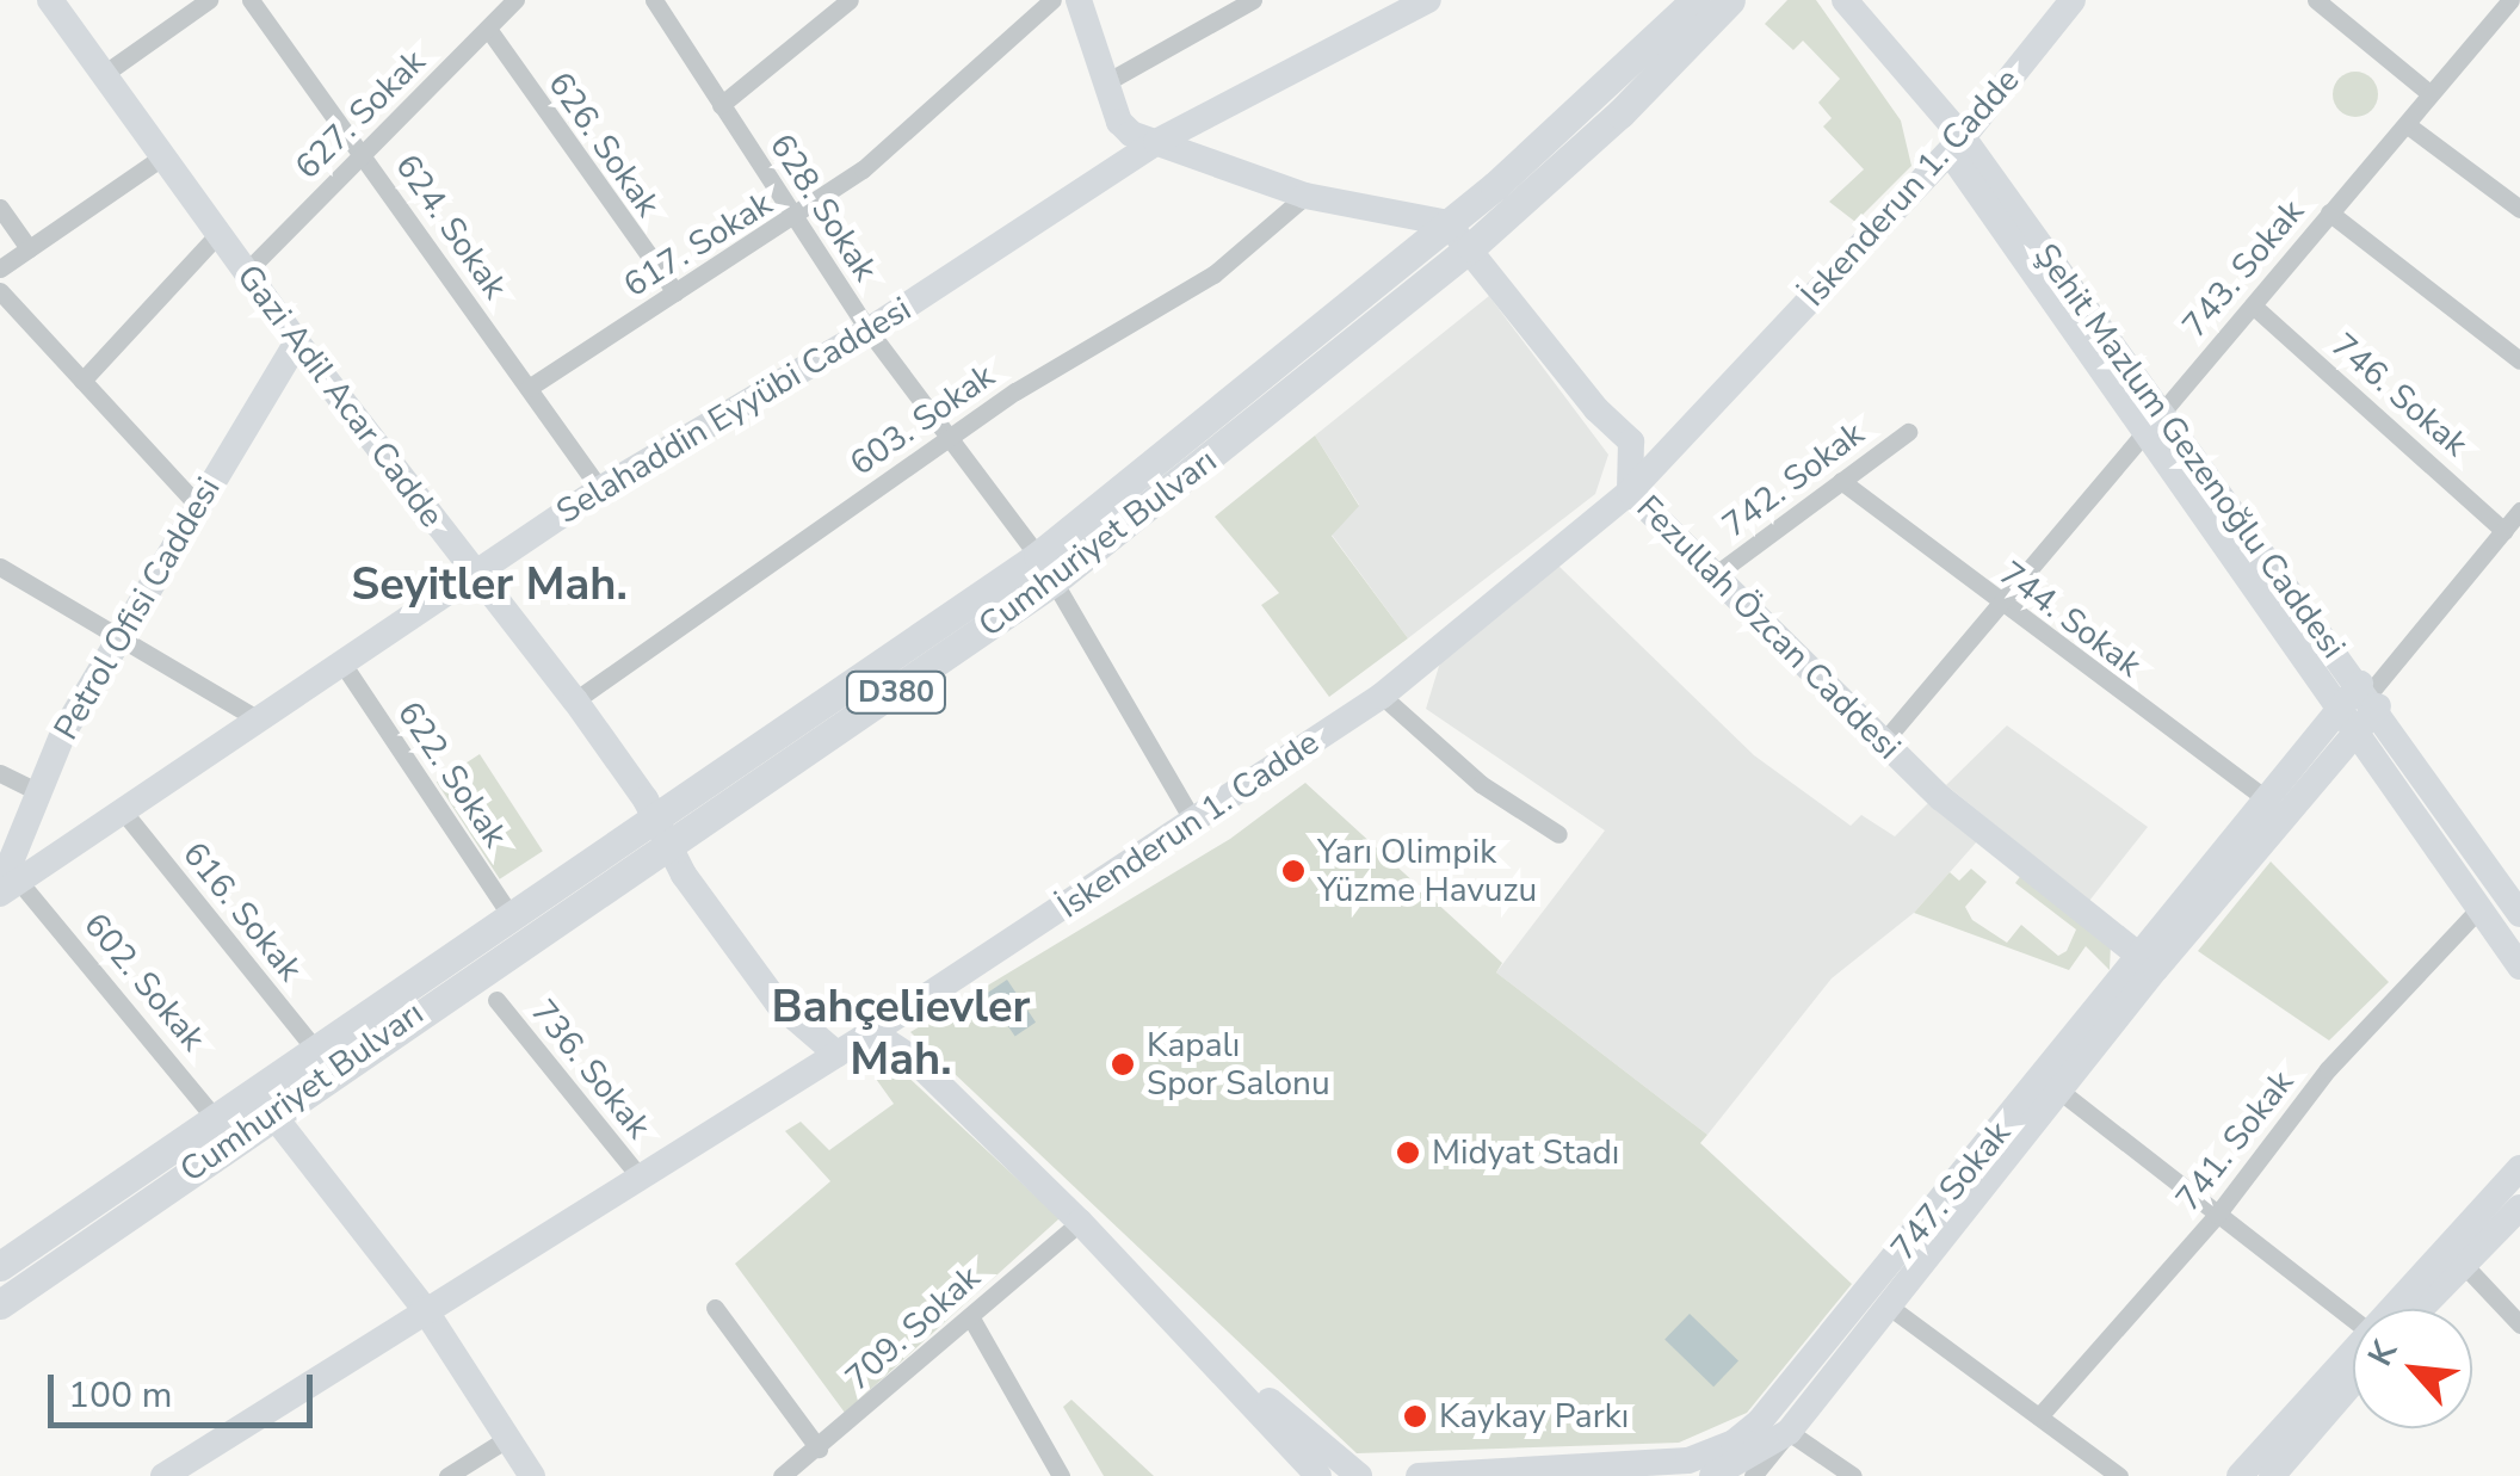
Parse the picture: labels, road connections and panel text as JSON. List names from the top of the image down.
{
  "streets": {
    "main road": ["Cumhuriyet Bulvarı", "D380"],
    "street": [
      "627. Sokak",
      "626. Sokak",
      "İskenderun 1. Cadde",
      "628. Sokak",
      "624. Sokak",
      "617. Sokak",
      "743. Sokak",
      "746. Sokak",
      "Gazi Adil Acar Cadde",
      "Selahaddin Eyyübi Caddesi",
      "603. Sokak",
      "Şehit Mazlum Gezenoğlu Caddesi",
      "742. Sokak",
      "Petrol Ofisi Caddesi",
      "744. Sokak",
      "Fezullah Özcan Caddesi",
      "622. Sokak",
      "616. Sokak",
      "602. Sokak",
      "736. Sokak",
      "741. Sokak",
      "747. Sokak",
      "709. Sokak"
    ]
  },
  "crossings": [
    ["627. Sokak", "626. Sokak"],
    ["627. Sokak", "624. Sokak"],
    ["627. Sokak", "Gazi Adil Acar Cadde"],
    ["626. Sokak", "617. Sokak"],
    ["İskenderun 1. Cadde", "628. Sokak"],
    ["İskenderun 1. Cadde", "Gazi Adil Acar Cadde"],
    ["İskenderun 1. Cadde", "Şehit Mazlum Gezenoğlu Caddesi"],
    ["İskenderun 1. Cadde", "Fezullah Özcan Caddesi"],
    ["İskenderun 1. Cadde", "736. Sokak"],
    ["628. Sokak", "617. Sokak"],
    ["628. Sokak", "Selahaddin Eyyübi Caddesi"],
    ["628. Sokak", "603. Sokak"],
    ["628. Sokak", "Cumhuriyet Bulvarı"],
    ["624. Sokak", "617. Sokak"],
    ["624. Sokak", "Selahaddin Eyyübi Caddesi"],
    ["743. Sokak", "746. Sokak"],
    ["743. Sokak", "Şehit Mazlum Gezenoğlu Caddesi"],
    ["743. Sokak", "744. Sokak"],
    ["743. Sokak", "Fezullah Özcan Caddesi"],
    ["Gazi Adil Acar Cadde", "Selahaddin Eyyübi Caddesi"],
    ["Gazi Adil Acar Cadde", "603. Sokak"],
    ["Gazi Adil Acar Cadde", "Cumhuriyet Bulvarı"],
    ["Gazi Adil Acar Cadde", "Petrol Ofisi Caddesi"],
    ["Selahaddin Eyyübi Caddesi", "Petrol Ofisi Caddesi"],
    ["Selahaddin Eyyübi Caddesi", "622. Sokak"],
    ["Selahaddin Eyyübi Caddesi", "616. Sokak"],
    ["Selahaddin Eyyübi Caddesi", "602. Sokak"],
    ["Şehit Mazlum Gezenoğlu Caddesi", "741. Sokak"],
    ["Şehit Mazlum Gezenoğlu Caddesi", "747. Sokak"],
    ["742. Sokak", "744. Sokak"],
    ["742. Sokak", "Fezullah Özcan Caddesi"],
    ["Cumhuriyet Bulvarı", "Fezullah Özcan Caddesi"],
    ["Cumhuriyet Bulvarı", "622. Sokak"],
    ["Cumhuriyet Bulvarı", "616. Sokak"],
    ["Cumhuriyet Bulvarı", "602. Sokak"],
    ["Petrol Ofisi Caddesi", "602. Sokak"],
    ["744. Sokak", "747. Sokak"],
    ["Fezullah Özcan Caddesi", "747. Sokak"]
  ],
  "districts": ["Seyitler Mah.", "Bahçelievler Mah."],
  "places": [
    "Yarı Olimpik Yüzme Havuzu",
    "Kapalı Spor Salonu",
    "Midyat Stadı",
    "Kaykay Parkı"
  ],
  "scale_bar": "100 m",
  "north": "top left"
}
